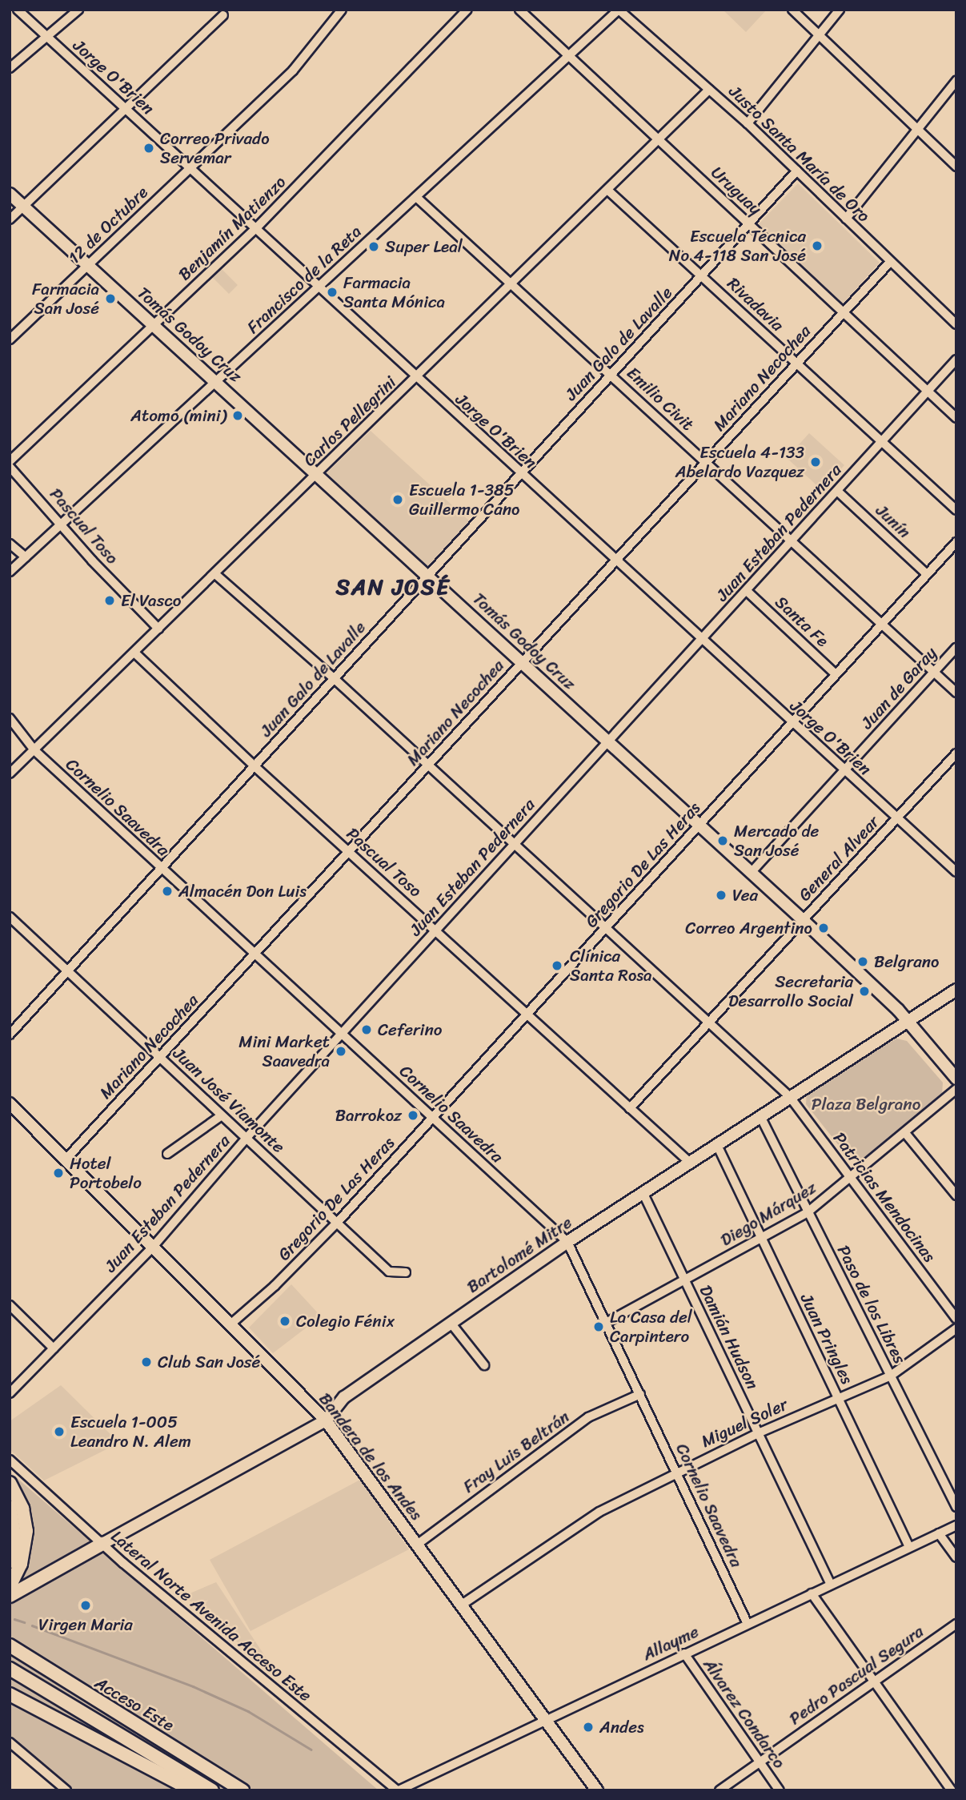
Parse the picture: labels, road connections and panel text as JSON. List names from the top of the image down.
{
  "streets": {
    "highway": ["Acceso Este"],
    "main road": ["Tomás Godoy Cruz", "Bartolomé Mitre", "Bandera de los Andes"],
    "street": [
      "Jorge O'Brien",
      "Justo Santa María de Oro",
      "Uruguay",
      "12 de Octubre",
      "Benjamín Matienzo",
      "Francisco de la Reta",
      "Rivadavia",
      "Juan Galo de Lavalle",
      "Mariano Necochea",
      "Emilio Civit",
      "Carlos Pellegrini",
      "Junín",
      "Pascual Toso",
      "Juan Esteban Pedernera",
      "Santa Fe",
      "Juan de Garay",
      "Cornelio Saavedra",
      "General Alvear",
      "Gregorio De Las Heras",
      "Juan José Viamonte",
      "Patricias Mendocinas",
      "Diego Márquez",
      "Paso de los Libres",
      "Damián Hudson",
      "Juan Pringles",
      "Miguel Soler",
      "Fray Luis Beltrán",
      "Lateral Norte Avenida Acceso Este",
      "Allayme",
      "Pedro Pascual Segura",
      "Álvarez Condarco"
    ]
  },
  "crossings": [
    ["Jorge O'Brien", "12 de Octubre"],
    ["Jorge O'Brien", "Benjamín Matienzo"],
    ["Jorge O'Brien", "Francisco de la Reta"],
    ["Jorge O'Brien", "Juan Galo de Lavalle"],
    ["Jorge O'Brien", "Mariano Necochea"],
    ["Jorge O'Brien", "Carlos Pellegrini"],
    ["Jorge O'Brien", "Juan Esteban Pedernera"],
    ["Jorge O'Brien", "Juan de Garay"],
    ["Jorge O'Brien", "General Alvear"],
    ["Jorge O'Brien", "Gregorio De Las Heras"],
    ["Justo Santa María de Oro", "Francisco de la Reta"],
    ["Justo Santa María de Oro", "Juan Galo de Lavalle"],
    ["Justo Santa María de Oro", "Mariano Necochea"],
    ["Justo Santa María de Oro", "Carlos Pellegrini"],
    ["Uruguay", "Francisco de la Reta"],
    ["Uruguay", "Juan Galo de Lavalle"],
    ["Uruguay", "Mariano Necochea"],
    ["Uruguay", "Carlos Pellegrini"],
    ["Uruguay", "Juan Esteban Pedernera"],
    ["12 de Octubre", "Tomás Godoy Cruz"],
    ["Benjamín Matienzo", "Tomás Godoy Cruz"],
    ["Francisco de la Reta", "Tomás Godoy Cruz"],
    ["Francisco de la Reta", "Emilio Civit"],
    ["Francisco de la Reta", "Pascual Toso"],
    ["Rivadavia", "Juan Galo de Lavalle"],
    ["Rivadavia", "Mariano Necochea"],
    ["Rivadavia", "Carlos Pellegrini"],
    ["Rivadavia", "Juan Esteban Pedernera"],
    ["Tomás Godoy Cruz", "Juan Galo de Lavalle"],
    ["Tomás Godoy Cruz", "Mariano Necochea"],
    ["Tomás Godoy Cruz", "Carlos Pellegrini"],
    ["Tomás Godoy Cruz", "Juan Esteban Pedernera"],
    ["Tomás Godoy Cruz", "Juan de Garay"],
    ["Tomás Godoy Cruz", "General Alvear"],
    ["Tomás Godoy Cruz", "Gregorio De Las Heras"],
    ["Tomás Godoy Cruz", "Bartolomé Mitre"],
    ["Juan Galo de Lavalle", "Emilio Civit"],
    ["Juan Galo de Lavalle", "Pascual Toso"],
    ["Juan Galo de Lavalle", "Cornelio Saavedra"],
    ["Juan Galo de Lavalle", "Juan José Viamonte"],
    ["Juan Galo de Lavalle", "Patricias Mendocinas"],
    ["Mariano Necochea", "Emilio Civit"],
    ["Mariano Necochea", "Pascual Toso"],
    ["Mariano Necochea", "Cornelio Saavedra"],
    ["Mariano Necochea", "Juan José Viamonte"],
    ["Mariano Necochea", "Patricias Mendocinas"],
    ["Mariano Necochea", "Bandera de los Andes"],
    ["Emilio Civit", "Carlos Pellegrini"],
    ["Emilio Civit", "Juan Esteban Pedernera"],
    ["Emilio Civit", "Juan de Garay"],
    ["Emilio Civit", "Gregorio De Las Heras"],
    ["Carlos Pellegrini", "Pascual Toso"],
    ["Carlos Pellegrini", "Cornelio Saavedra"],
    ["Carlos Pellegrini", "Patricias Mendocinas"],
    ["Junín", "Juan Esteban Pedernera"],
    ["Junín", "Gregorio De Las Heras"],
    ["Pascual Toso", "Juan Esteban Pedernera"],
    ["Pascual Toso", "General Alvear"],
    ["Pascual Toso", "Gregorio De Las Heras"],
    ["Pascual Toso", "Bartolomé Mitre"],
    ["Juan Esteban Pedernera", "Santa Fe"],
    ["Juan Esteban Pedernera", "Cornelio Saavedra"],
    ["Juan Esteban Pedernera", "Juan José Viamonte"],
    ["Juan Esteban Pedernera", "Patricias Mendocinas"],
    ["Juan Esteban Pedernera", "Bandera de los Andes"],
    ["Santa Fe", "Gregorio De Las Heras"],
    ["Cornelio Saavedra", "Gregorio De Las Heras"],
    ["Cornelio Saavedra", "Diego Márquez"],
    ["Cornelio Saavedra", "Bartolomé Mitre"],
    ["Cornelio Saavedra", "Miguel Soler"],
    ["Cornelio Saavedra", "Fray Luis Beltrán"],
    ["Cornelio Saavedra", "Allayme"],
    ["General Alvear", "Patricias Mendocinas"],
    ["Gregorio De Las Heras", "Juan José Viamonte"],
    ["Gregorio De Las Heras", "Patricias Mendocinas"],
    ["Gregorio De Las Heras", "Bandera de los Andes"],
    ["Patricias Mendocinas", "Diego Márquez"],
    ["Patricias Mendocinas", "Bartolomé Mitre"],
    ["Diego Márquez", "Paso de los Libres"],
    ["Diego Márquez", "Damián Hudson"],
    ["Diego Márquez", "Juan Pringles"],
    ["Bartolomé Mitre", "Paso de los Libres"],
    ["Bartolomé Mitre", "Damián Hudson"],
    ["Bartolomé Mitre", "Juan Pringles"],
    ["Bartolomé Mitre", "Bandera de los Andes"],
    ["Bartolomé Mitre", "Lateral Norte Avenida Acceso Este"],
    ["Paso de los Libres", "Miguel Soler"],
    ["Damián Hudson", "Miguel Soler"],
    ["Damián Hudson", "Allayme"],
    ["Juan Pringles", "Miguel Soler"],
    ["Juan Pringles", "Allayme"],
    ["Miguel Soler", "Bandera de los Andes"],
    ["Fray Luis Beltrán", "Bandera de los Andes"],
    ["Bandera de los Andes", "Allayme"],
    ["Lateral Norte Avenida Acceso Este", "Allayme"],
    ["Allayme", "Álvarez Condarco"],
    ["Pedro Pascual Segura", "Álvarez Condarco"]
  ],
  "districts": ["SAN JOSÉ"],
  "parks": ["Plaza Belgrano"],
  "places": [
    "Correo Privado Servemar",
    "Escuela Técnica No 4-118 San José",
    "Super Leal",
    "Farmacia Santa Mónica",
    "Farmacia San José",
    "Atomo (mini)",
    "Escuela 4-133 Abelardo Vazquez",
    "Escuela 1-385 Guillermo Cano",
    "El Vasco",
    "Mercado de San José",
    "Almacén Don Luis",
    "Vea",
    "Correo Argentino",
    "Belgrano",
    "Clínica Santa Rosa",
    "Secretaria Desarrollo Social",
    "Ceferino",
    "Mini Market Saavedra",
    "Barrokoz",
    "Hotel Portobelo",
    "Colegio Fénix",
    "La Casa del Carpintero",
    "Club San José",
    "Escuela 1-005 Leandro N. Alem",
    "Virgen Maria",
    "Andes"
  ]
}
